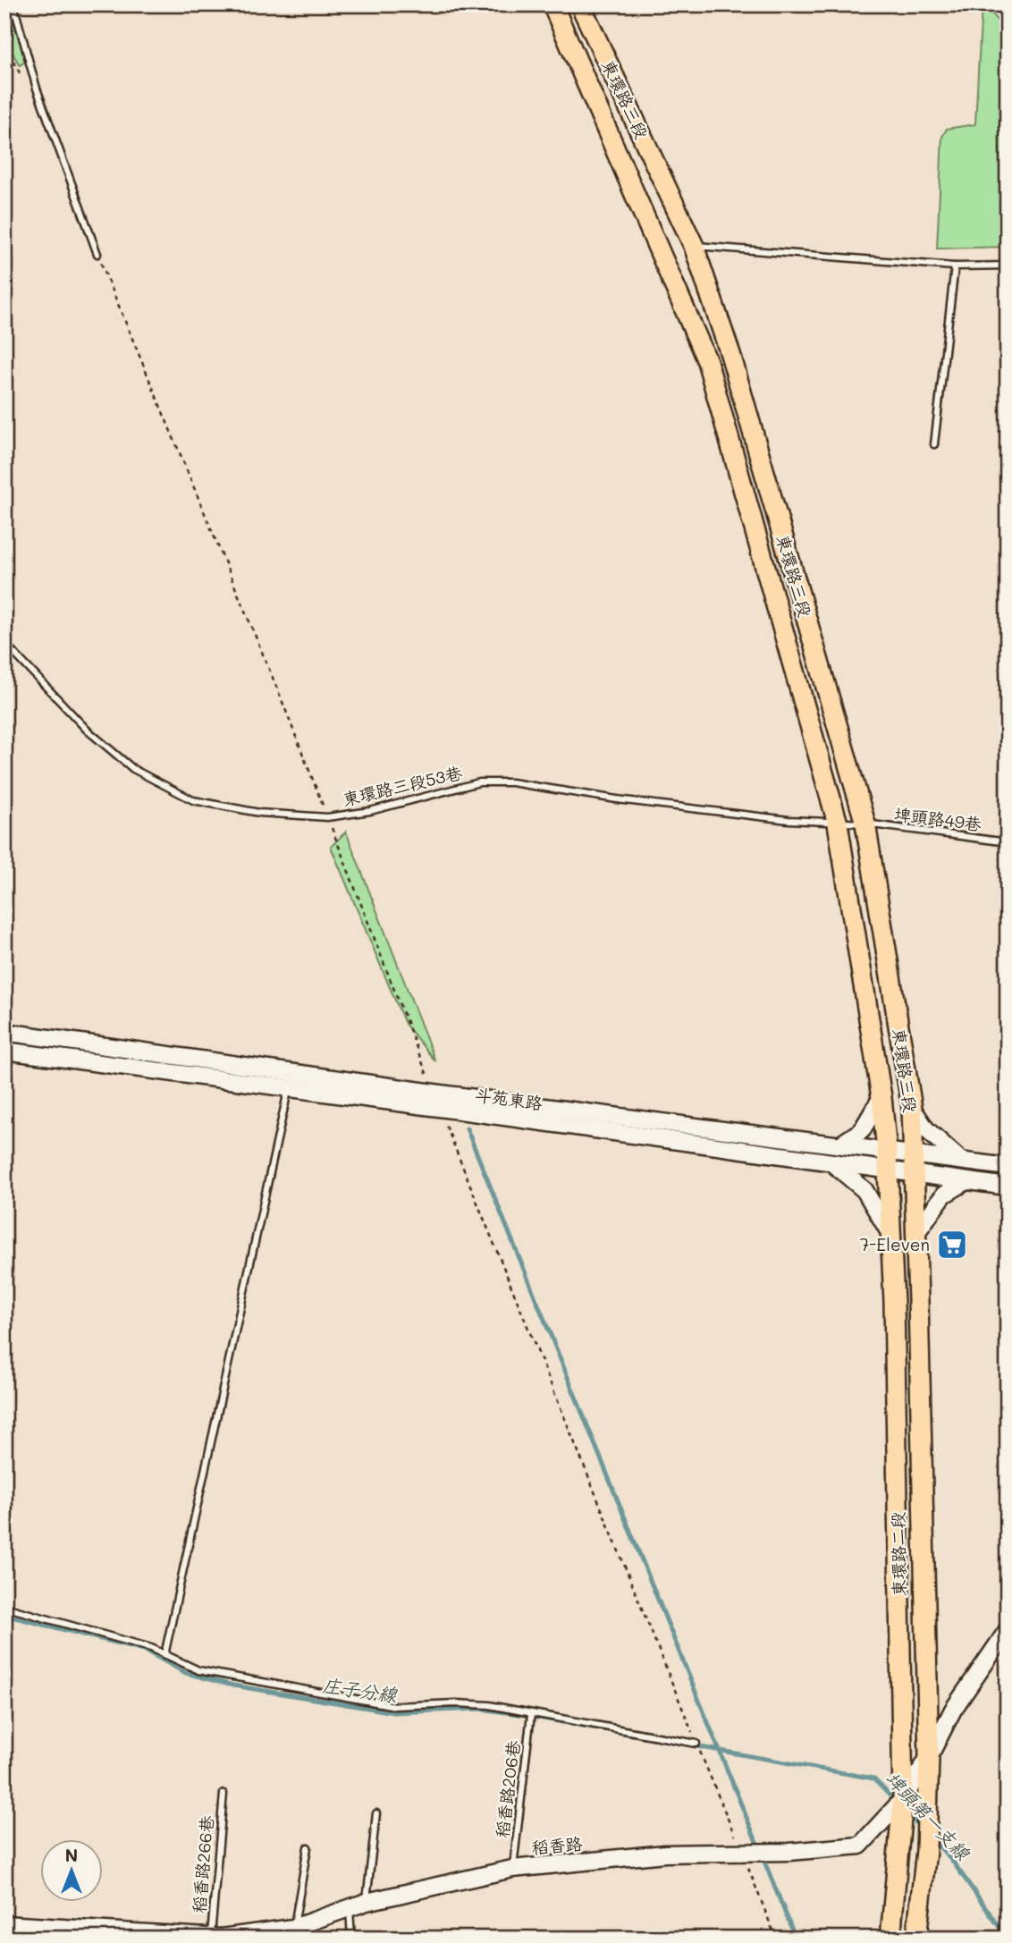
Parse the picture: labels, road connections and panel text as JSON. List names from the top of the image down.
{
  "streets": {
    "main road": [
      "東環路三段",
      "斗苑東路",
      "東環路二段",
      "稻香路"
    ],
    "lane": [
      "東環路三段53巷",
      "埤頭路49巷",
      "稻香路206巷",
      "稻香路266巷"
    ]
  },
  "crossings": [
    ["東環路三段", "東環路三段53巷"],
    ["東環路三段", "埤頭路49巷"],
    ["東環路三段", "斗苑東路"],
    ["東環路三段", "東環路二段"],
    ["東環路三段53巷", "埤頭路49巷"],
    ["斗苑東路", "東環路二段"],
    ["東環路二段", "稻香路"],
    ["稻香路206巷", "稻香路"],
    ["稻香路", "稻香路266巷"]
  ],
  "water": ["庄子分線", "埤頭第一支線"],
  "places": {
    "supermarket": ["7-Eleven"]
  },
  "north": "top"
}
